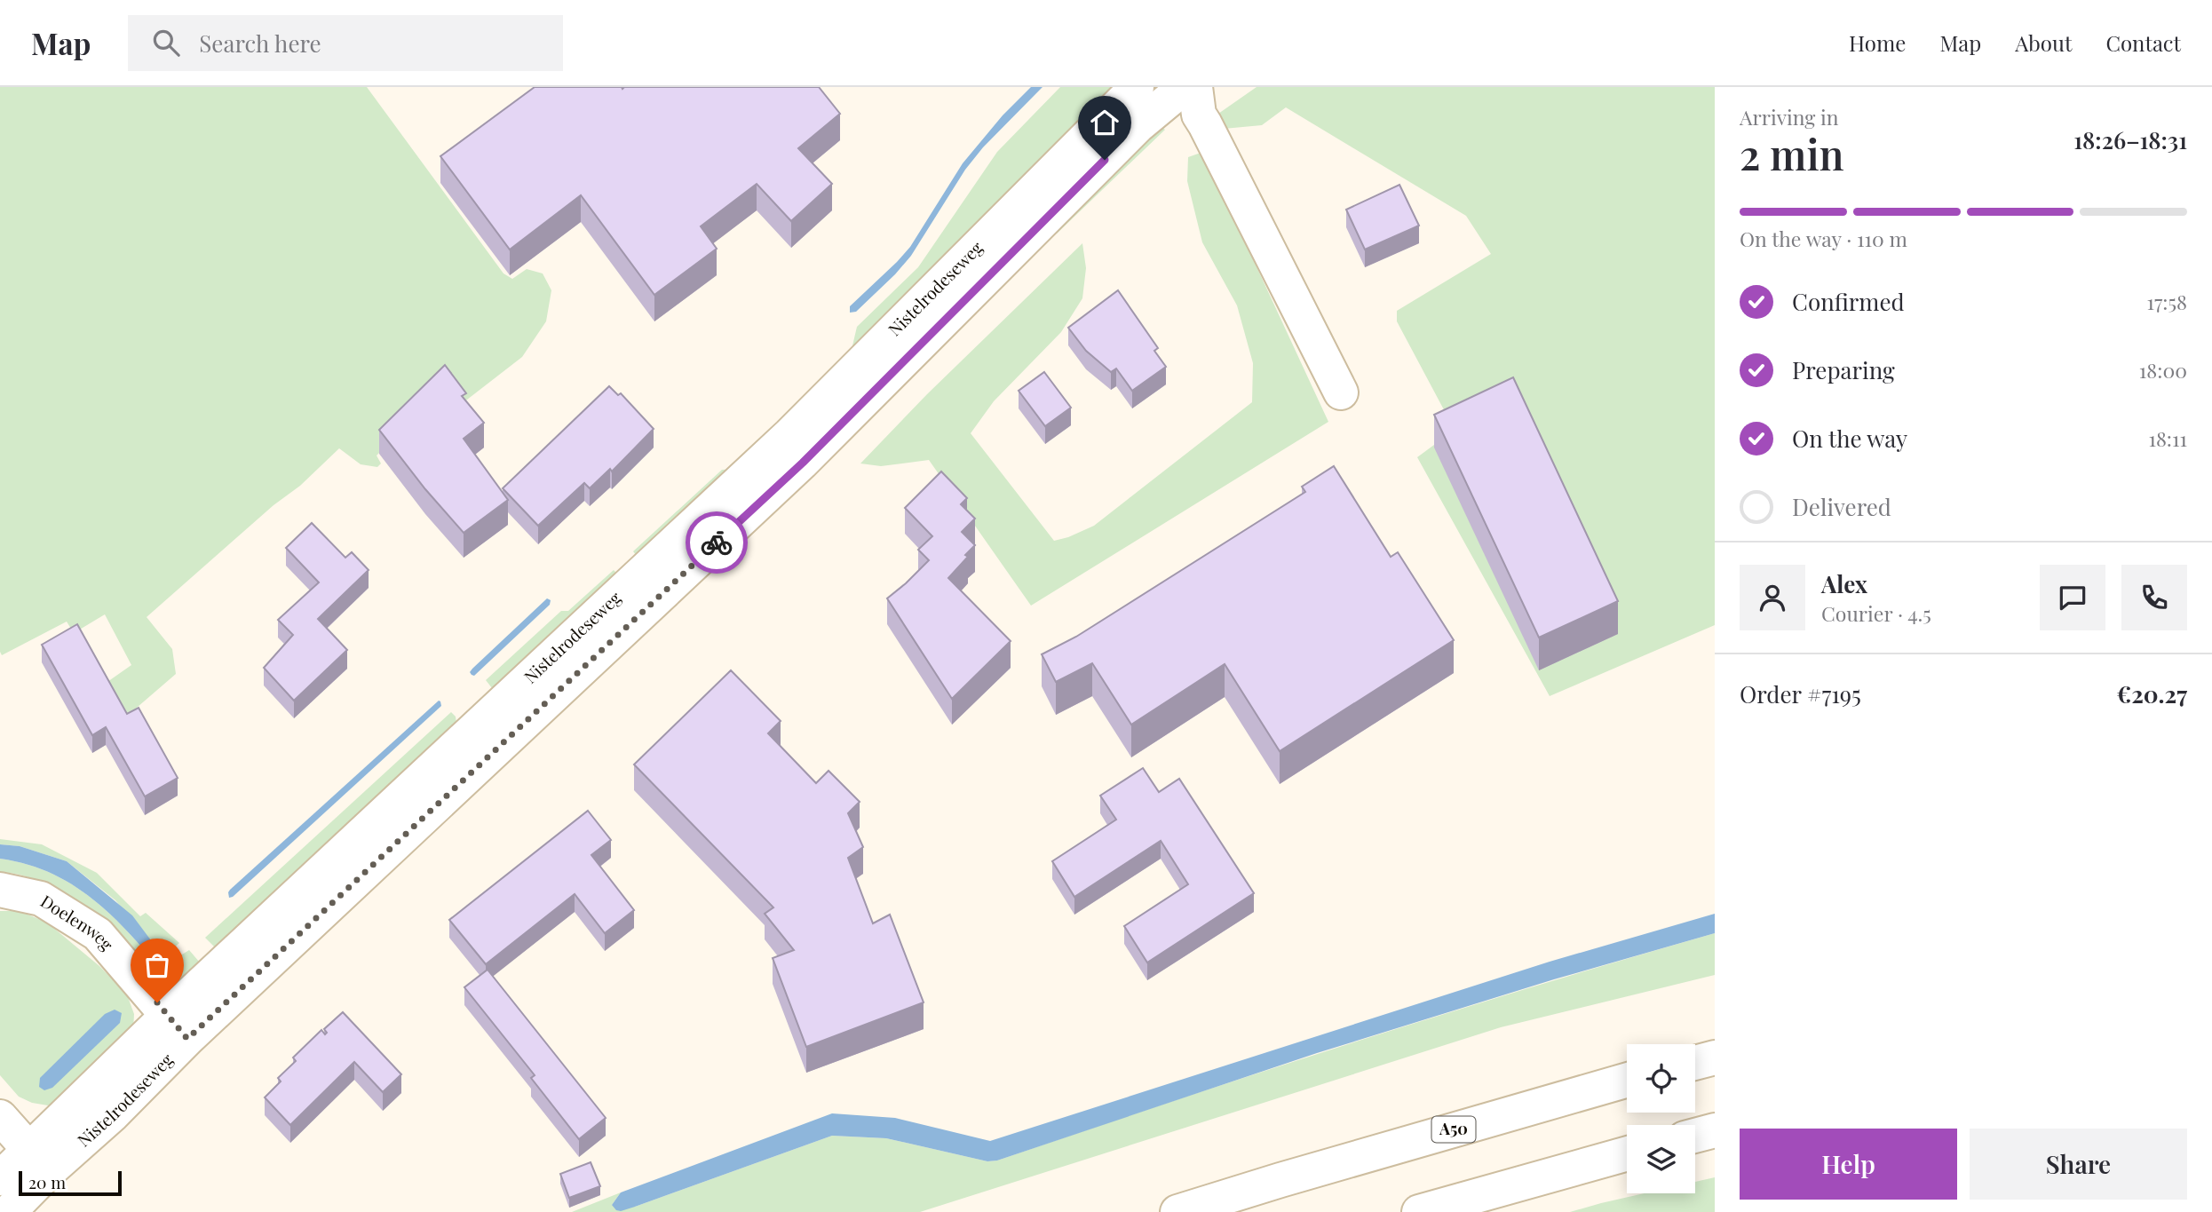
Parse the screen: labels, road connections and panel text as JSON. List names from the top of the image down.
{
  "streets": {
    "main road": ["Nistelrodeseweg", "Doelenweg", "A50"]
  },
  "crossings": [
    ["Nistelrodeseweg", "Doelenweg"]
  ],
  "scale_bar": "20 m",
  "page": {
    "header": "Map",
    "search": "Search here",
    "nav": [
      "Home",
      "Map",
      "About",
      "Contact"
    ],
    "heading": ["2 min", "Arriving in", "18:26–18:31"],
    "panel": [
      "Alex",
      "Courier · 4.5",
      "Order #7195",
      "€20.27"
    ],
    "bar": "On the way · 110 m",
    "list": [
      ["Confirmed", "17:58"],
      ["Preparing", "18:00"],
      ["On the way", "18:11"],
      "Delivered"
    ],
    "buttons": ["Help", "Share"],
    "scale": "20 m"
  }
}
